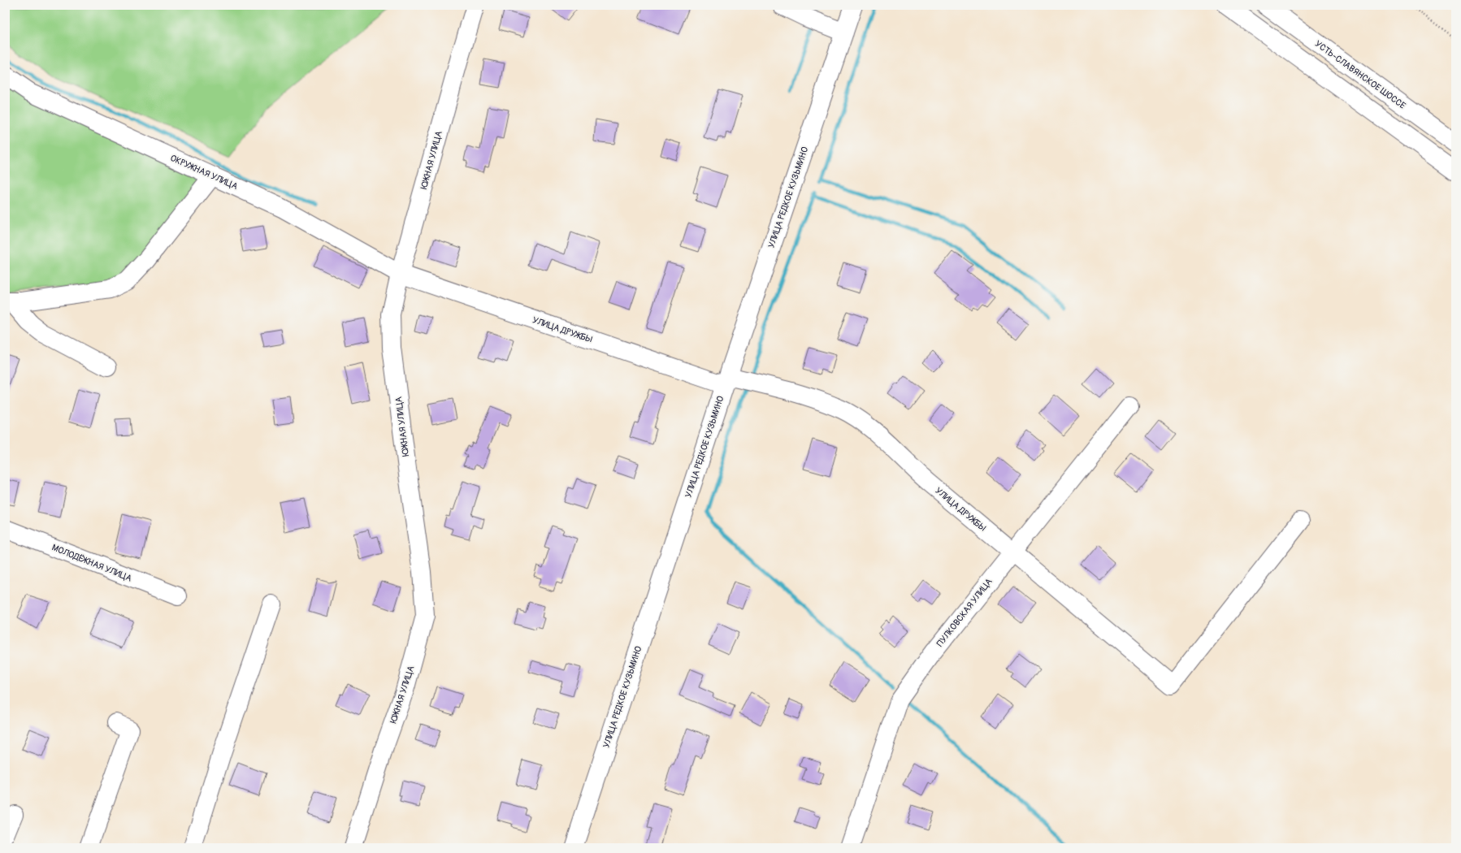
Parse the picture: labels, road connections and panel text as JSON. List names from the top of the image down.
{
  "streets": {
    "street": [
      "УСТЬ-СЛАВЯНСКОЕ ШОССЕ",
      "ЮЖНАЯ УЛИЦА",
      "ОКРУЖНАЯ УЛИЦА",
      "УЛИЦА РЕДКОЕ КУЗЬМИНО",
      "УЛИЦА ДРУЖБЫ",
      "МОЛОДЁЖНАЯ УЛИЦА",
      "ПУЛКОВСКАЯ УЛИЦА"
    ]
  },
  "crossings": [
    ["ЮЖНАЯ УЛИЦА", "ОКРУЖНАЯ УЛИЦА"],
    ["ЮЖНАЯ УЛИЦА", "УЛИЦА ДРУЖБЫ"],
    ["ОКРУЖНАЯ УЛИЦА", "УЛИЦА ДРУЖБЫ"],
    ["УЛИЦА РЕДКОЕ КУЗЬМИНО", "УЛИЦА ДРУЖБЫ"],
    ["УЛИЦА ДРУЖБЫ", "ПУЛКОВСКАЯ УЛИЦА"]
  ]
}
